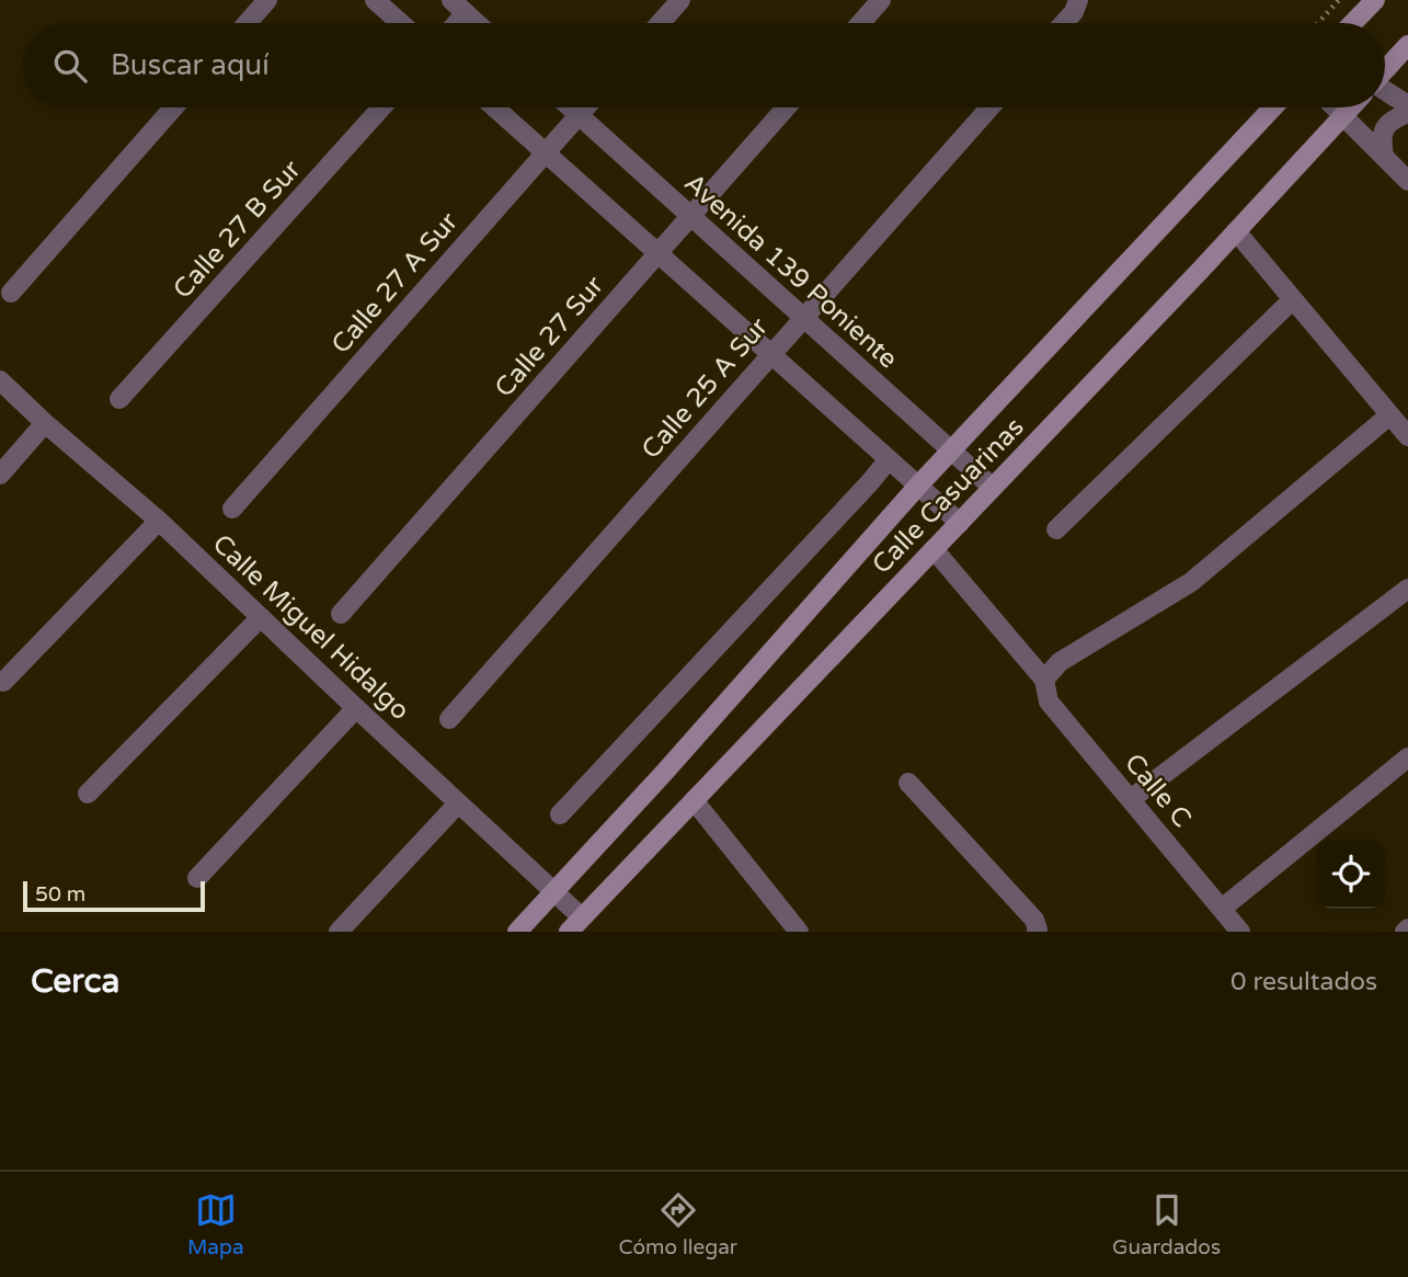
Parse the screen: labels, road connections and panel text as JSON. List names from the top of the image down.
{
  "streets": {
    "main road": ["Calle Casuarinas"],
    "street": [
      "Calle 27 B Sur",
      "Avenida 139 Poniente",
      "Calle 27 A Sur",
      "Calle 27 Sur",
      "Calle 25 A Sur",
      "Calle Miguel Hidalgo",
      "Calle C"
    ]
  },
  "crossings": [
    ["Avenida 139 Poniente", "Calle 27 A Sur"],
    ["Avenida 139 Poniente", "Calle 27 Sur"],
    ["Avenida 139 Poniente", "Calle 25 A Sur"],
    ["Avenida 139 Poniente", "Calle Casuarinas"],
    ["Calle Casuarinas", "Calle Miguel Hidalgo"],
    ["Calle Casuarinas", "Calle C"]
  ],
  "scale_bar": "50 m",
  "page": {
    "search": "Buscar aquí",
    "scale": "50 m",
    "heading": ["Cerca", "0 resultados"],
    "nav": ["Mapa", "Cómo llegar", "Guardados"]
  }
}
